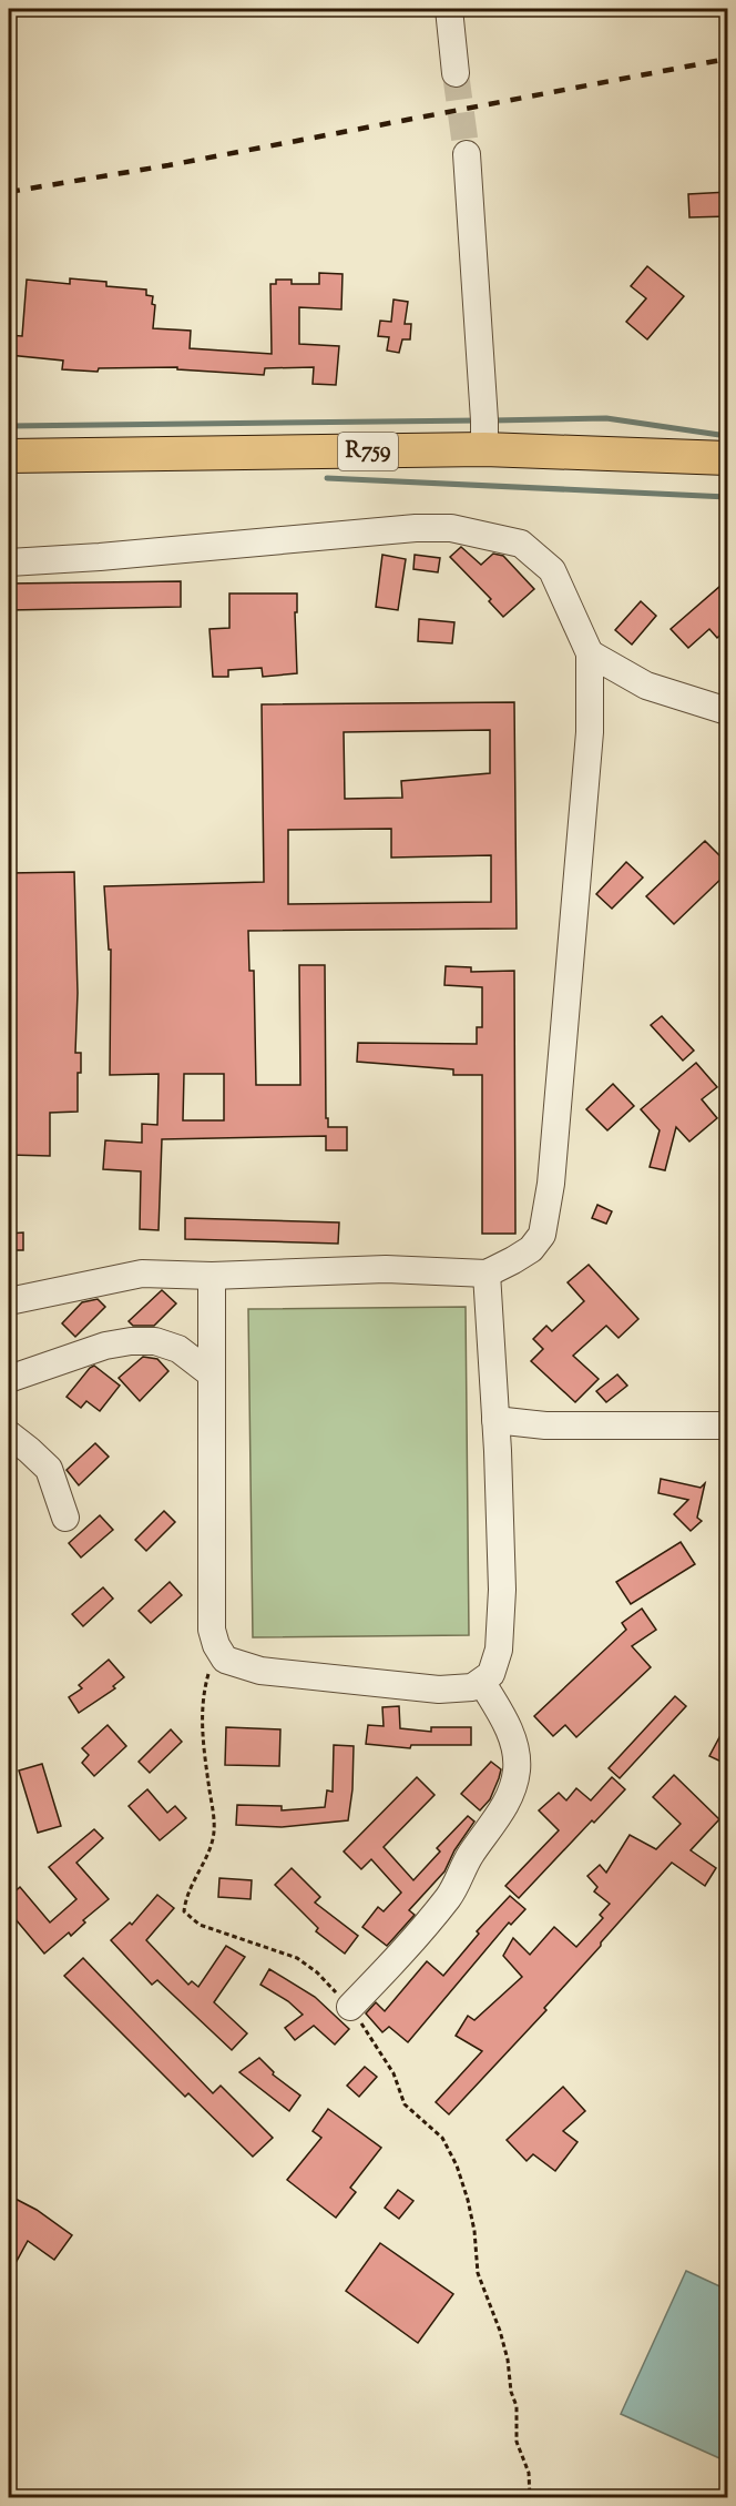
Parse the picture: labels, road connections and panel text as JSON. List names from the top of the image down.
{
  "streets": {
    "main road": ["R759"]
  }
}
